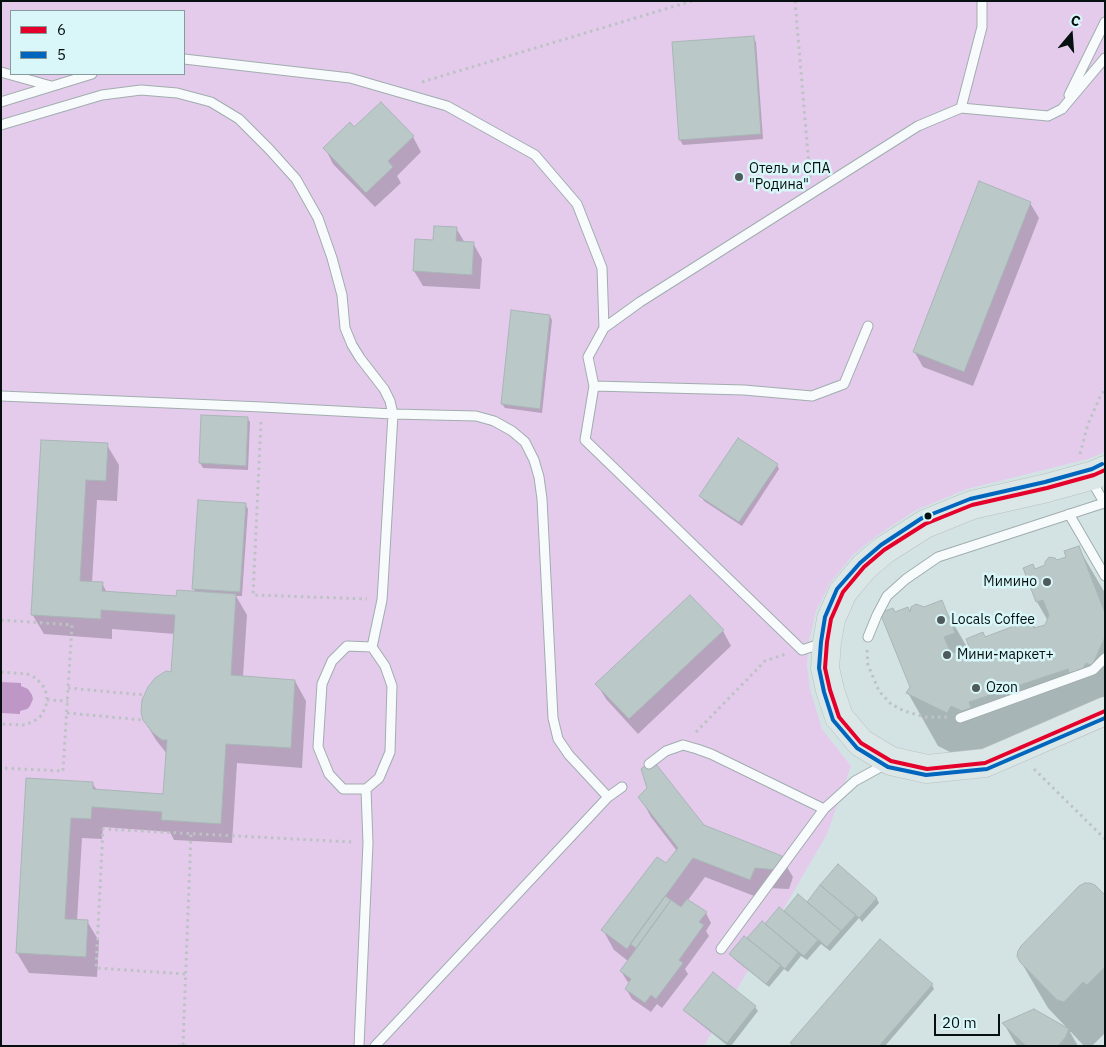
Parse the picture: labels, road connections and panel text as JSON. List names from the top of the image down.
{
  "places": [
    "Отель и СПА \"Родина\"",
    "Мимино",
    "Locals Coffee",
    "Мини-маркет+",
    "Ozon"
  ],
  "lines": ["transit line 5", "transit line 6"],
  "legend": ["6", "5"],
  "scale_bar": "20 m",
  "north": "top"
}
